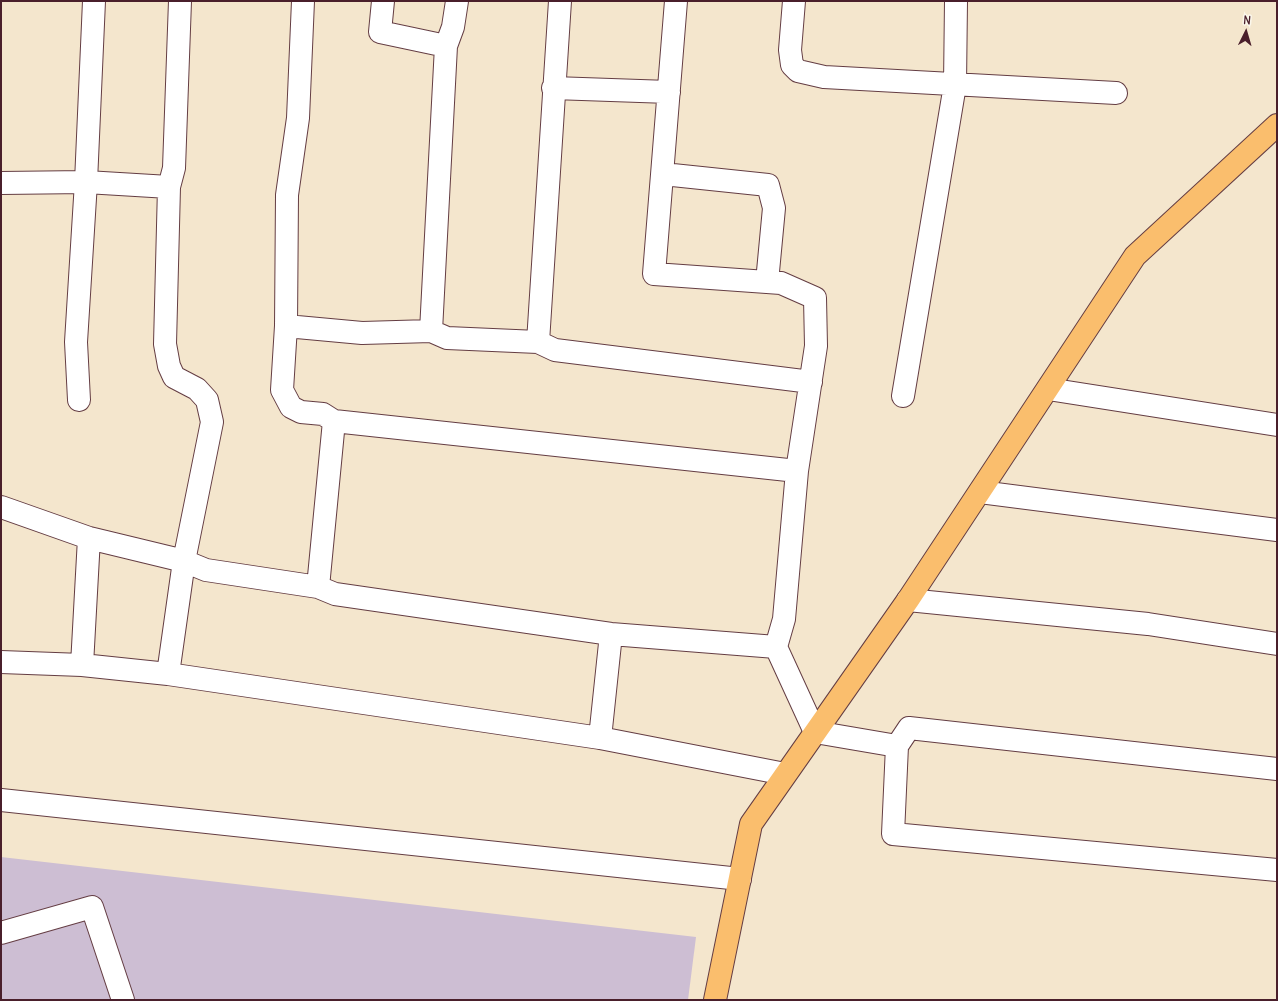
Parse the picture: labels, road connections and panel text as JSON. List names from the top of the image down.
{
  "north": "top"
}
